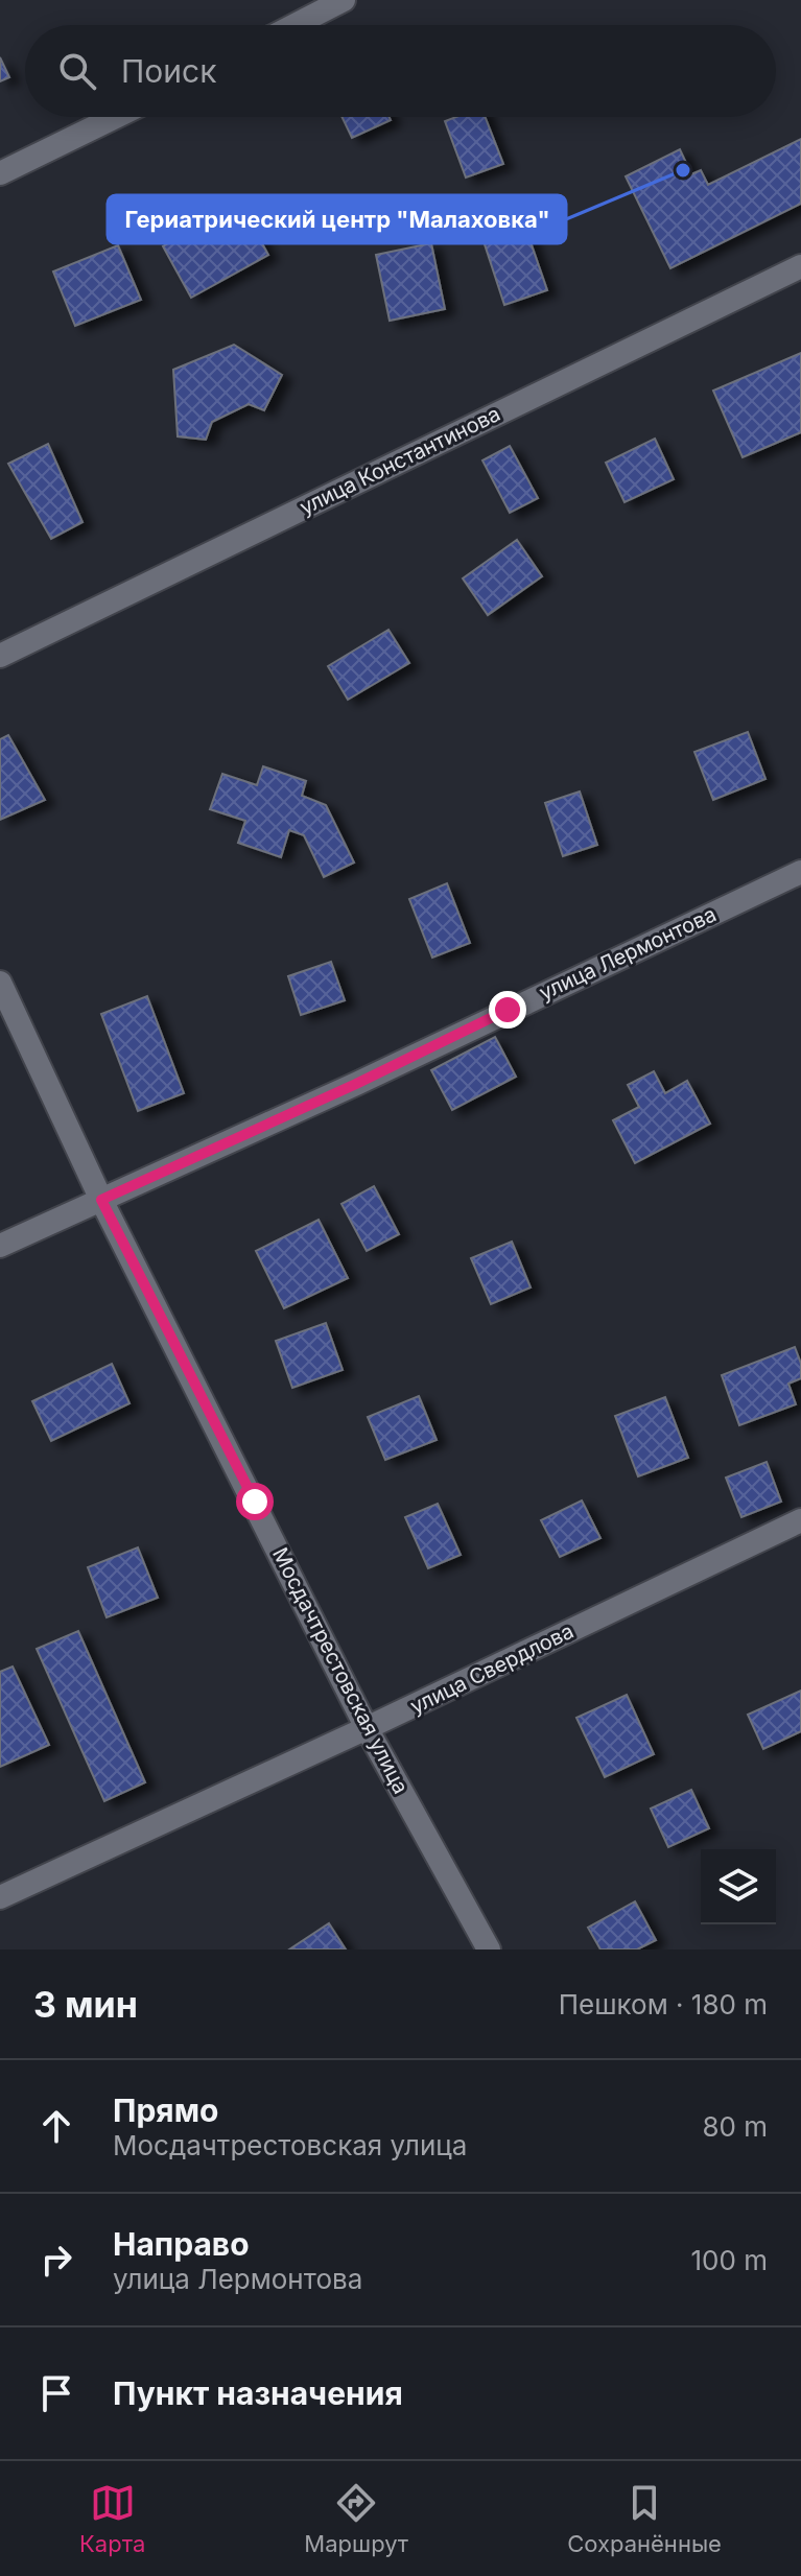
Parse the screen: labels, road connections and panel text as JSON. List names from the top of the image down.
{
  "streets": {
    "street": [
      "улица Константинова",
      "улица Лермонтова",
      "улица Свердлова",
      "Мосдачтрестовская улица"
    ]
  },
  "crossings": [
    ["улица Лермонтова", "Мосдачтрестовская улица"],
    ["улица Свердлова", "Мосдачтрестовская улица"]
  ],
  "places": ["Гериатрический центр \"Малаховка\""],
  "page": {
    "search": "Поиск",
    "heading": ["3 мин", "Пешком · 180 m"],
    "list": [
      ["Прямо", "Мосдачтрестовская улица", "80 m"],
      ["Направо", "улица Лермонтова", "100 m"],
      "Пункт назначения"
    ],
    "nav": ["Карта", "Маршрут", "Сохранённые"]
  }
}
